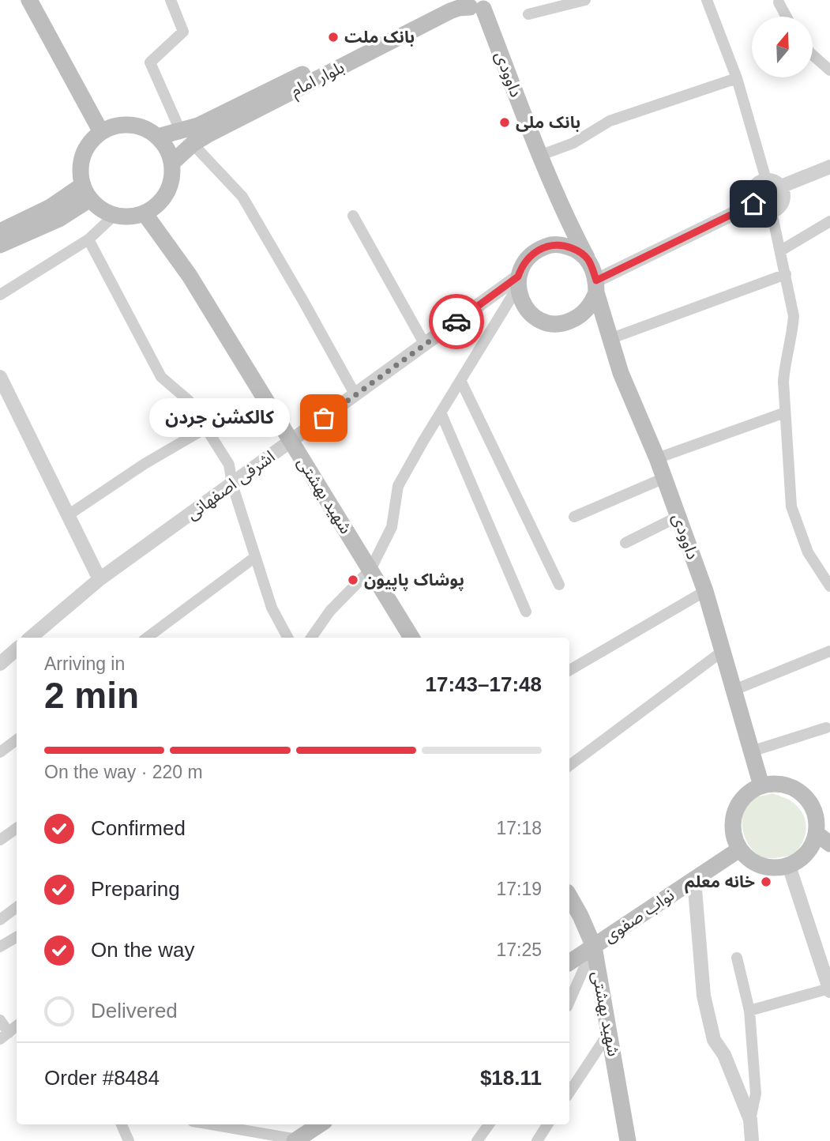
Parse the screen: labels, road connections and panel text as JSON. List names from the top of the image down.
{
  "streets": {
    "main road": [
      "داوودی",
      "بلوار امام",
      "شهید بهشتی",
      "نواب صفوی"
    ],
    "street": ["اشرفی اصفهانی"]
  },
  "crossings": [
    ["داوودی", "بلوار امام"],
    ["داوودی", "اشرفی اصفهانی"],
    ["داوودی", "نواب صفوی"],
    ["بلوار امام", "شهید بهشتی"],
    ["اشرفی اصفهانی", "شهید بهشتی"],
    ["شهید بهشتی", "نواب صفوی"]
  ],
  "places": [
    "بانک ملت",
    "بانک ملی",
    "کالکشن جردن",
    "پوشاک پاپیون",
    "خانه معلم"
  ],
  "north": "top",
  "page": {
    "bubble": "کالکشن جردن",
    "heading": ["2 min", "Arriving in", "17:43–17:48"],
    "panel": ["Order #8484", "$18.11"],
    "bar": "On the way · 220 m",
    "list": [
      ["Confirmed", "17:18"],
      ["Preparing", "17:19"],
      ["On the way", "17:25"],
      "Delivered"
    ]
  }
}
